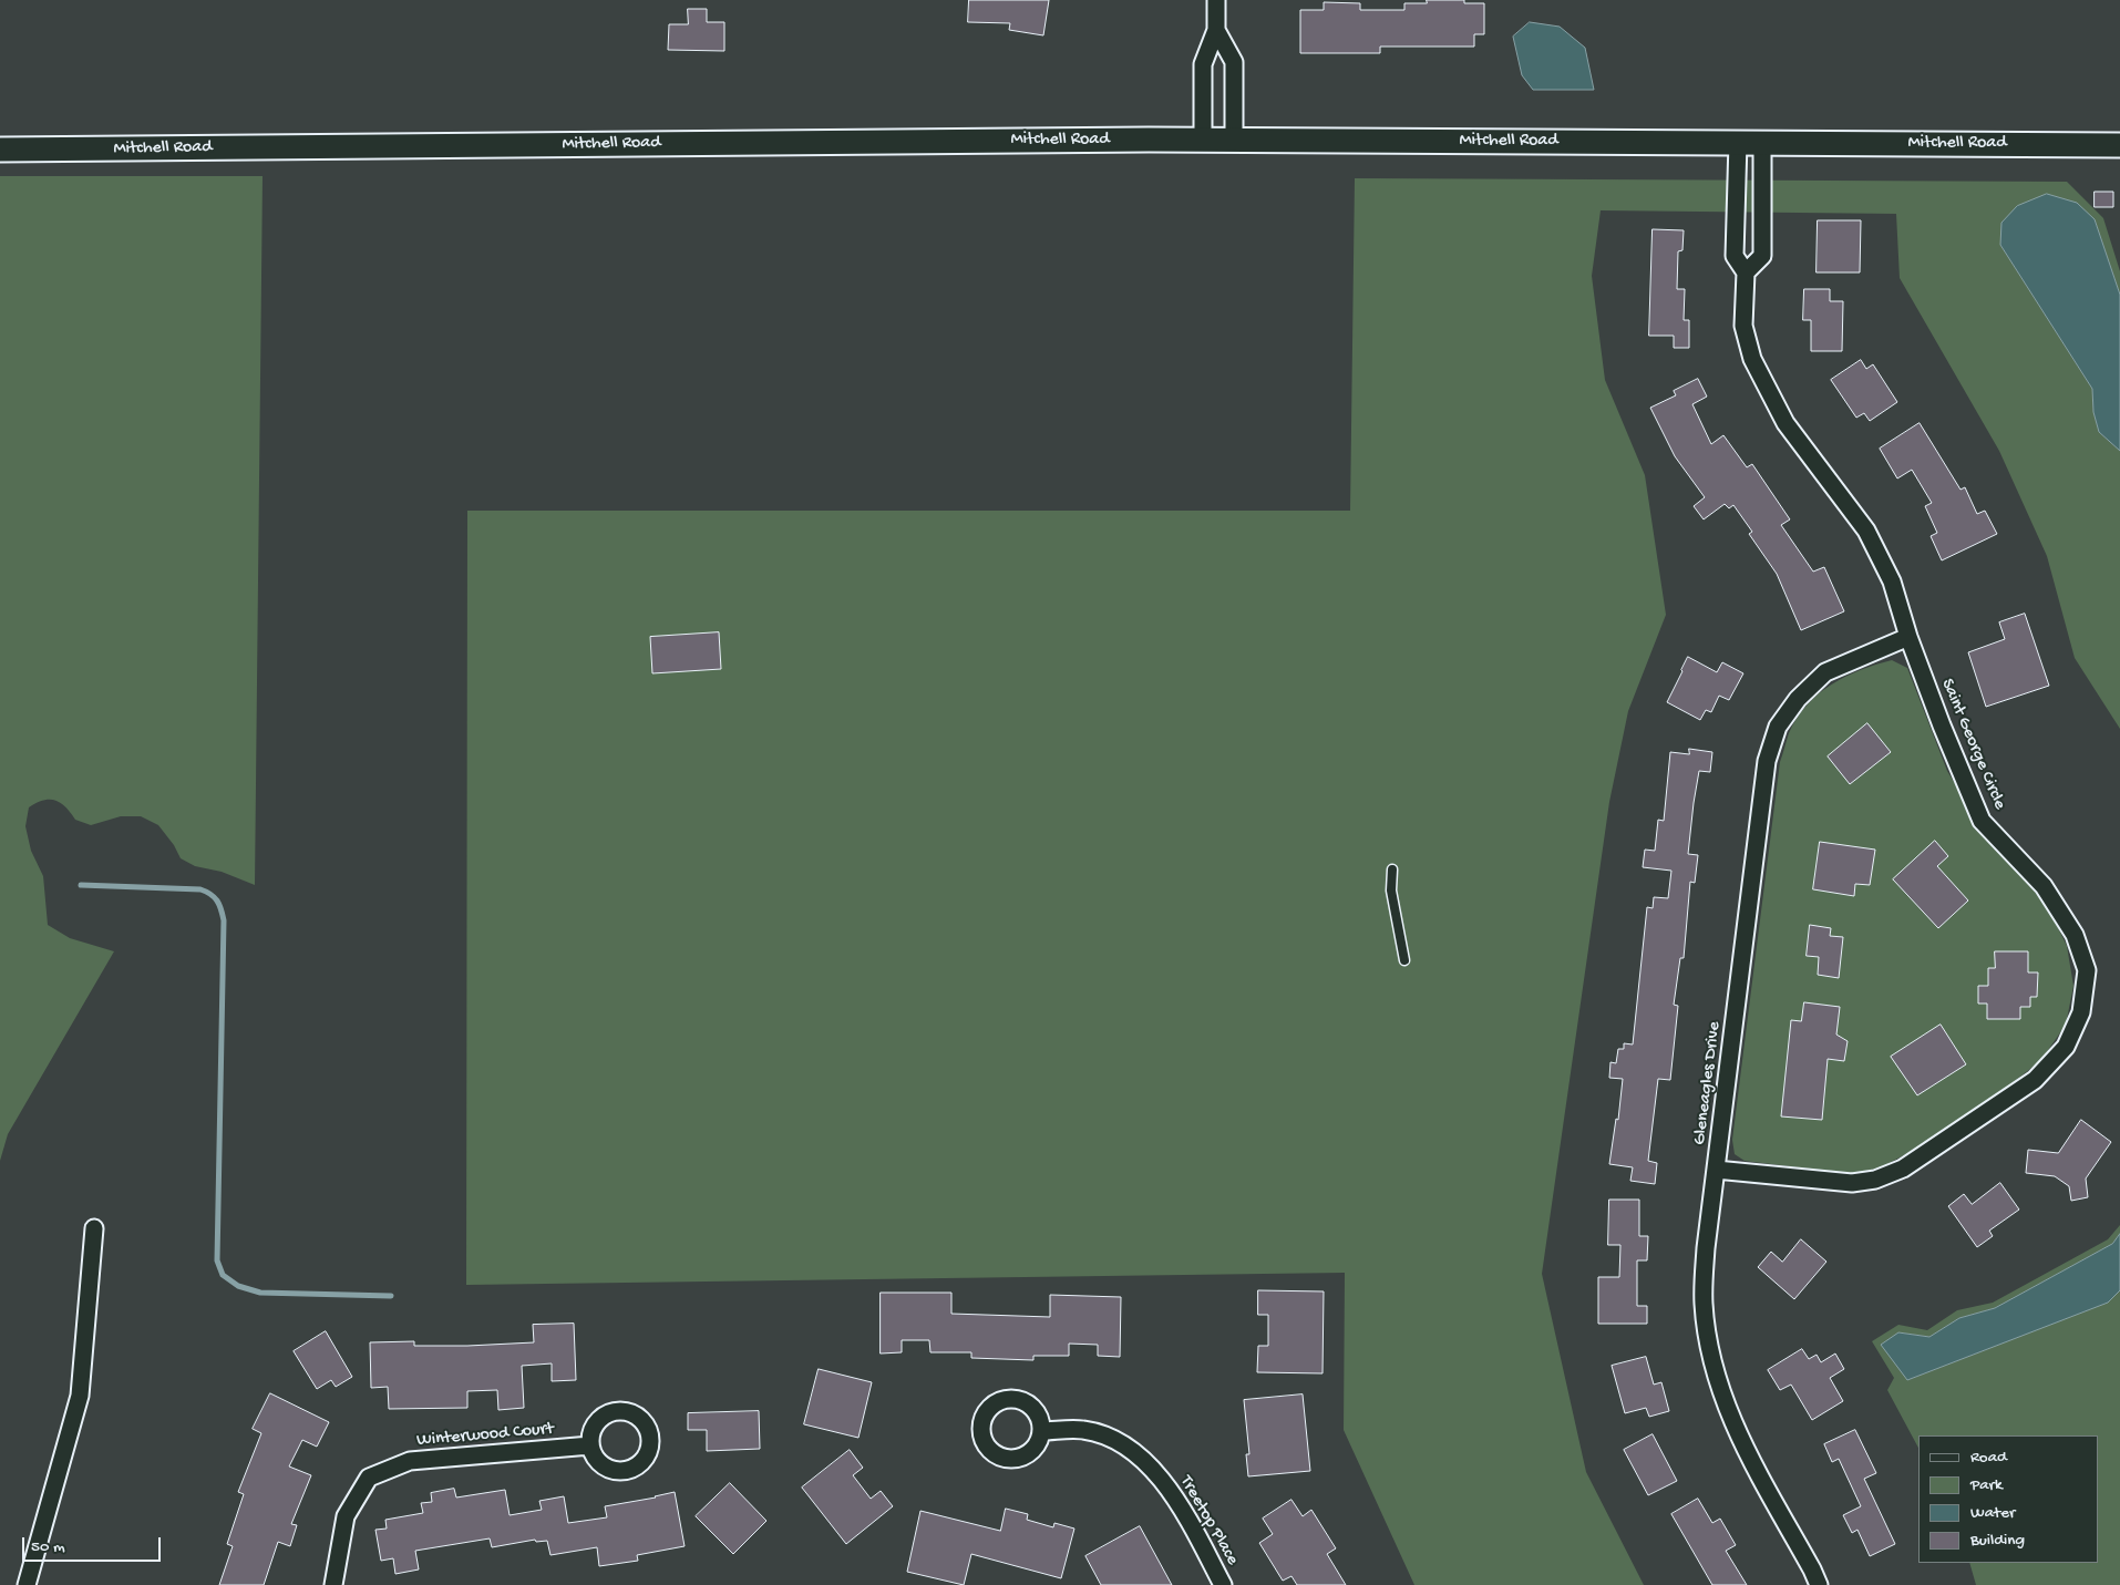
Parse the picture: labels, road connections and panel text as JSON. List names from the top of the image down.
{
  "streets": {
    "street": [
      "Mitchell Road",
      "Saint George Circle",
      "Gleneagles Drive",
      "Winterwood Court",
      "Treetop Place"
    ]
  },
  "crossings": [
    ["Mitchell Road", "Saint George Circle"],
    ["Saint George Circle", "Gleneagles Drive"]
  ],
  "legend": [
    "Road",
    "Park",
    "Water",
    "Building"
  ],
  "scale_bar": "50 m"
}
